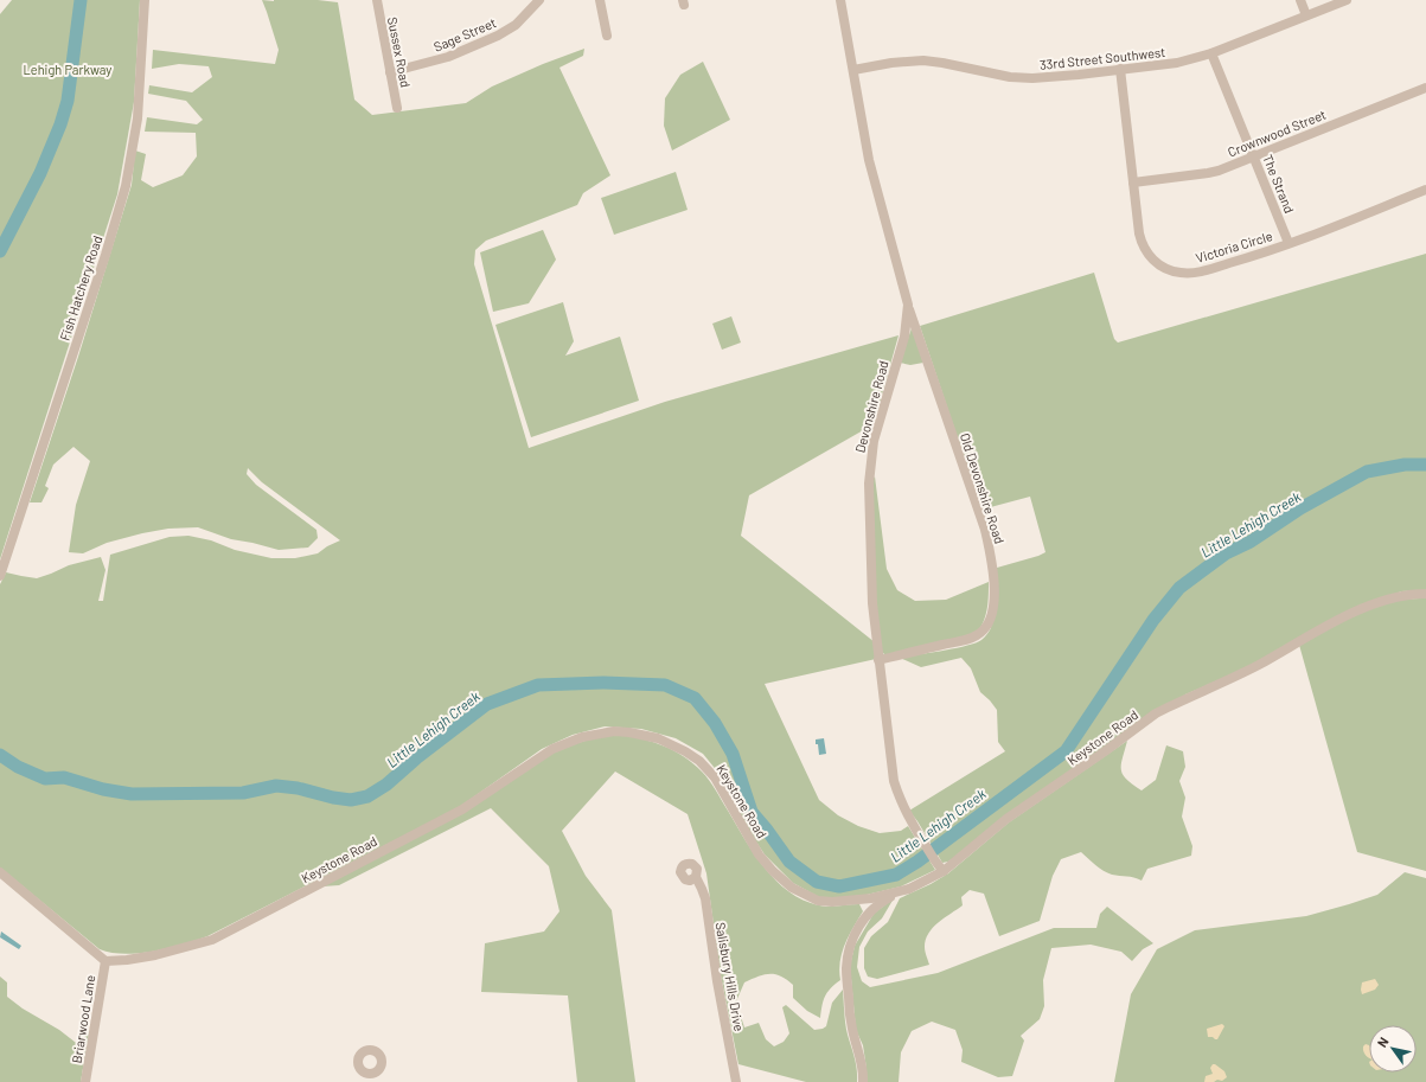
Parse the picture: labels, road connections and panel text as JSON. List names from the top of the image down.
{
  "streets": {
    "street": [
      "Sage Street",
      "Sussex Road",
      "33rd Street Southwest",
      "Crownwood Street",
      "The Strand",
      "Victoria Circle",
      "Fish Hatchery Road",
      "Devonshire Road",
      "Old Devonshire Road",
      "Keystone Road",
      "Salisbury Hills Drive",
      "Briarwood Lane"
    ]
  },
  "crossings": [
    ["Sage Street", "Sussex Road"],
    ["33rd Street Southwest", "The Strand"],
    ["33rd Street Southwest", "Victoria Circle"],
    ["33rd Street Southwest", "Devonshire Road"],
    ["Crownwood Street", "The Strand"],
    ["Crownwood Street", "Victoria Circle"],
    ["The Strand", "Victoria Circle"],
    ["Devonshire Road", "Old Devonshire Road"],
    ["Devonshire Road", "Keystone Road"],
    ["Keystone Road", "Briarwood Lane"]
  ],
  "water": ["Little Lehigh Creek"],
  "parks": ["Lehigh Parkway"],
  "north": "top left"
}
